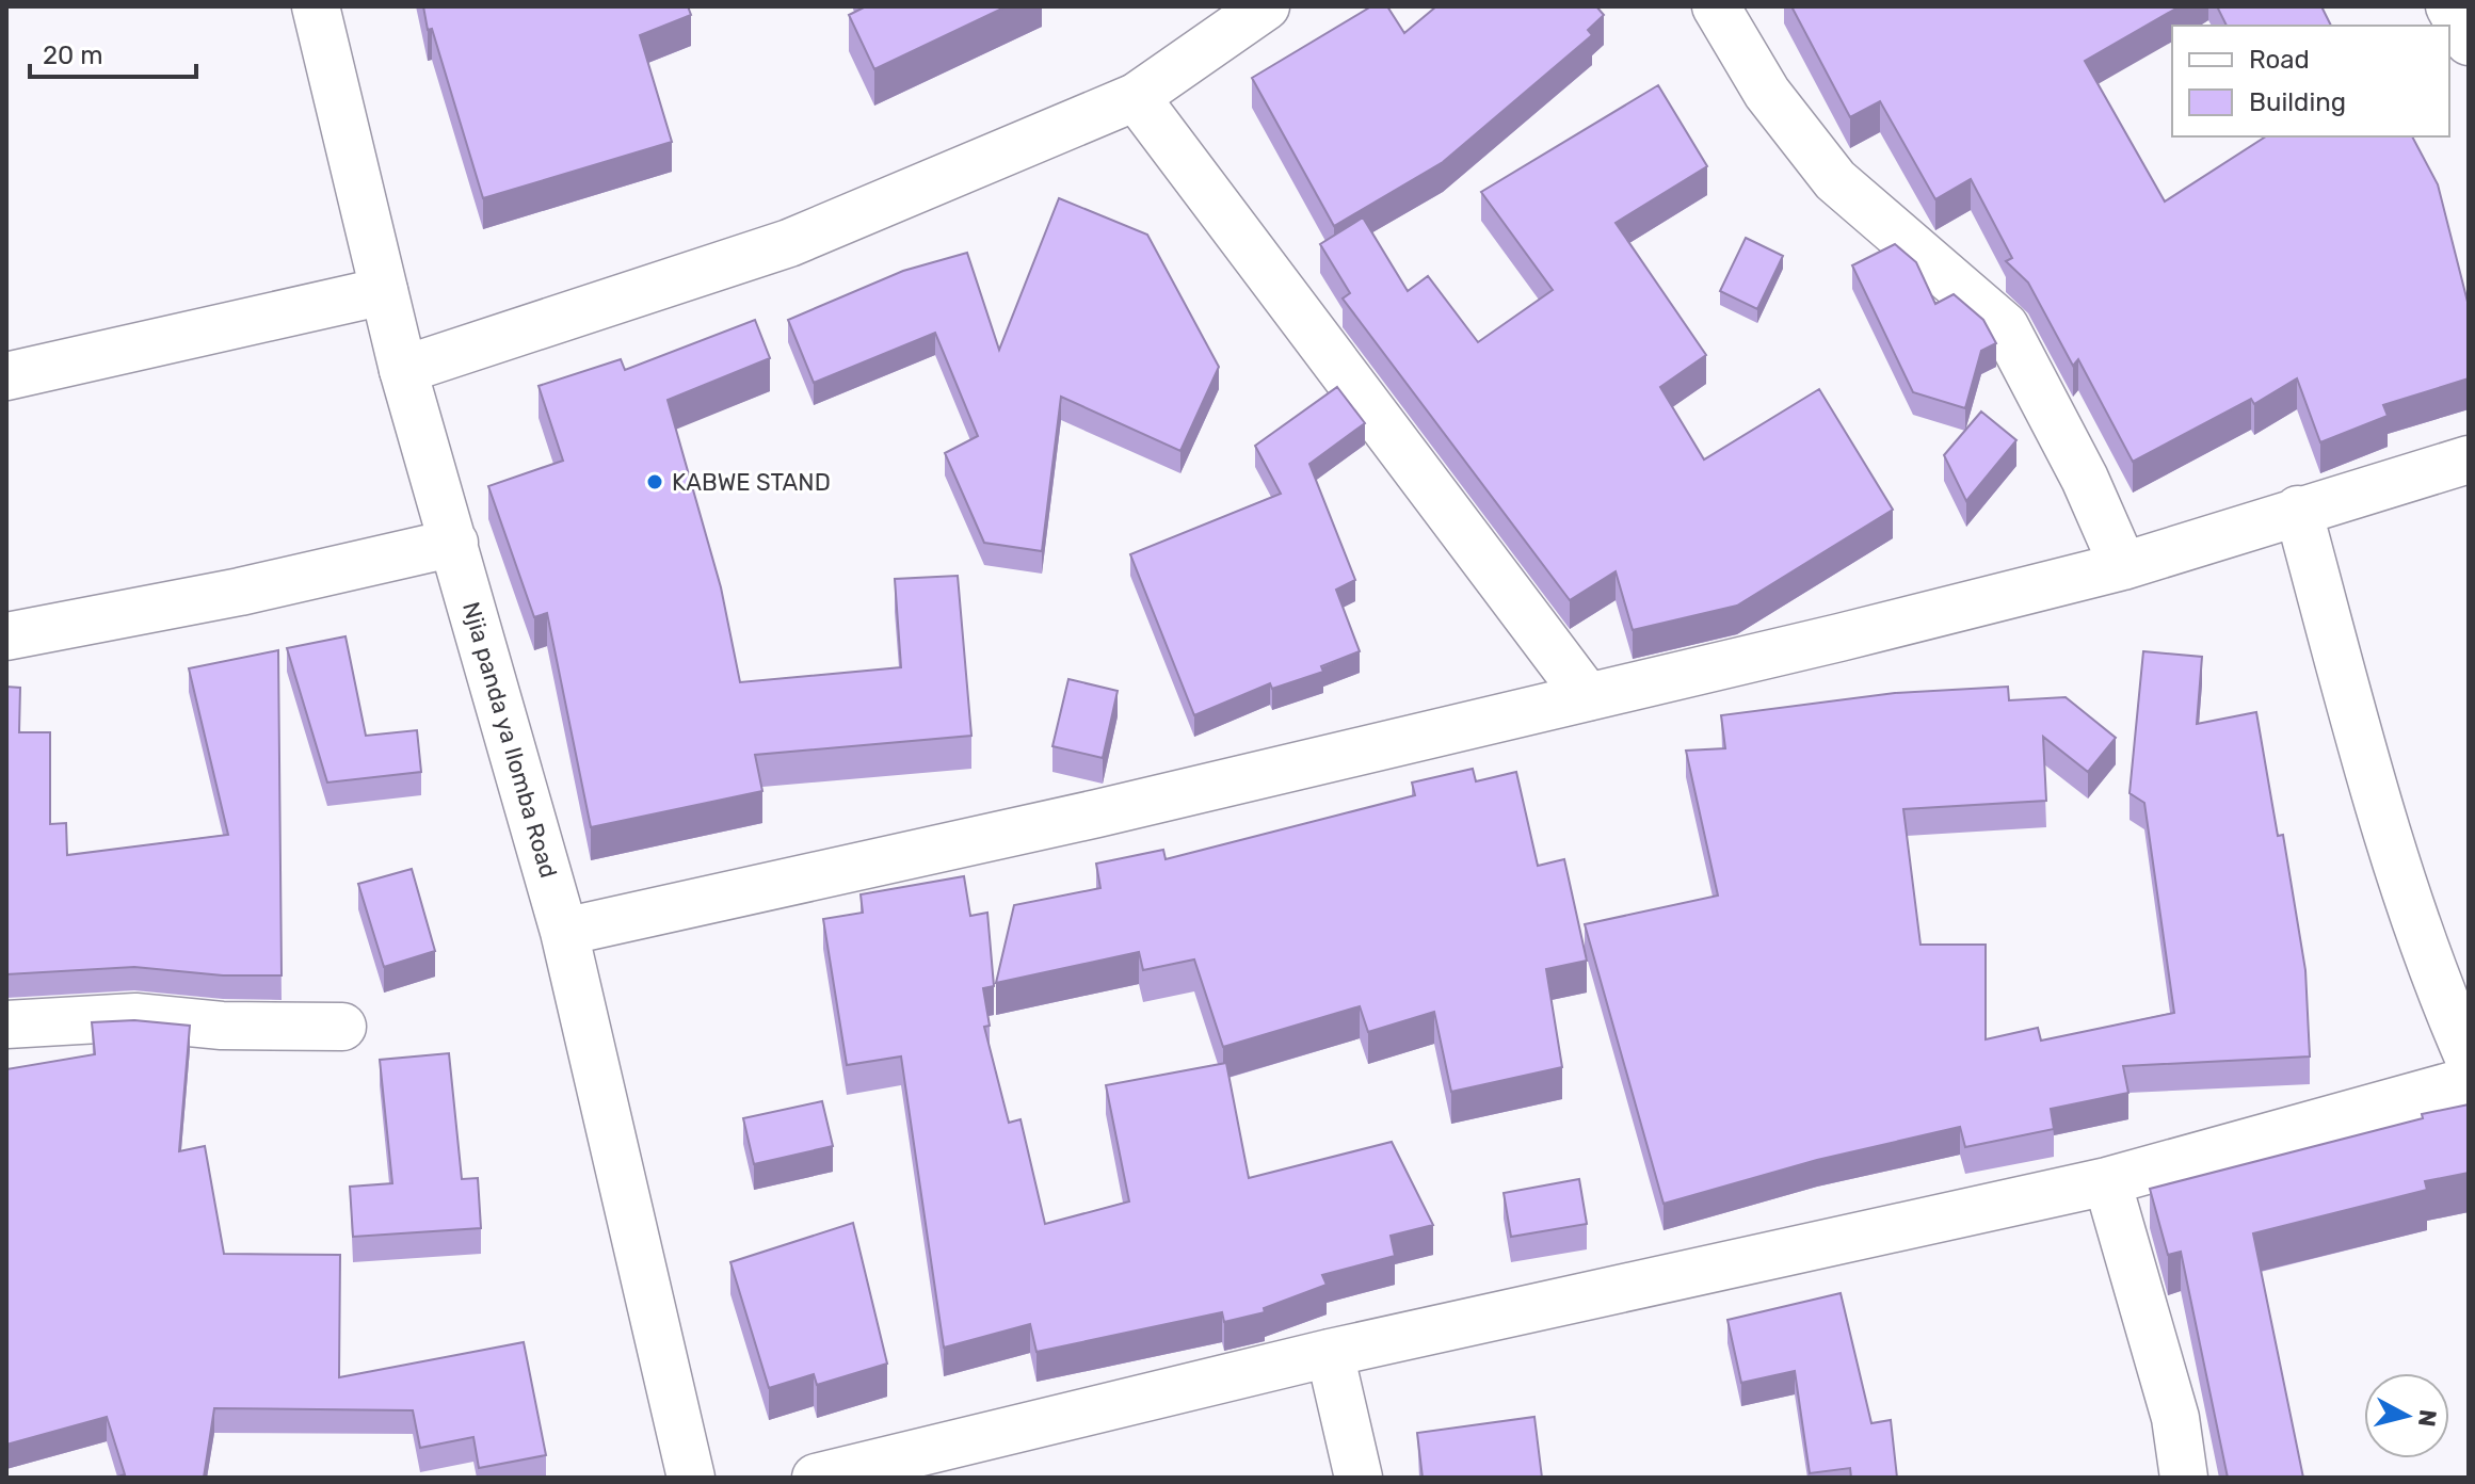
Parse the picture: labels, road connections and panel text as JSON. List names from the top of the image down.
{
  "streets": {
    "street": ["Njia panda ya Ilomba Road"]
  },
  "places": ["KABWE STAND"],
  "legend": ["Road", "Building"],
  "scale_bar": "20 m",
  "north": "right"
}
